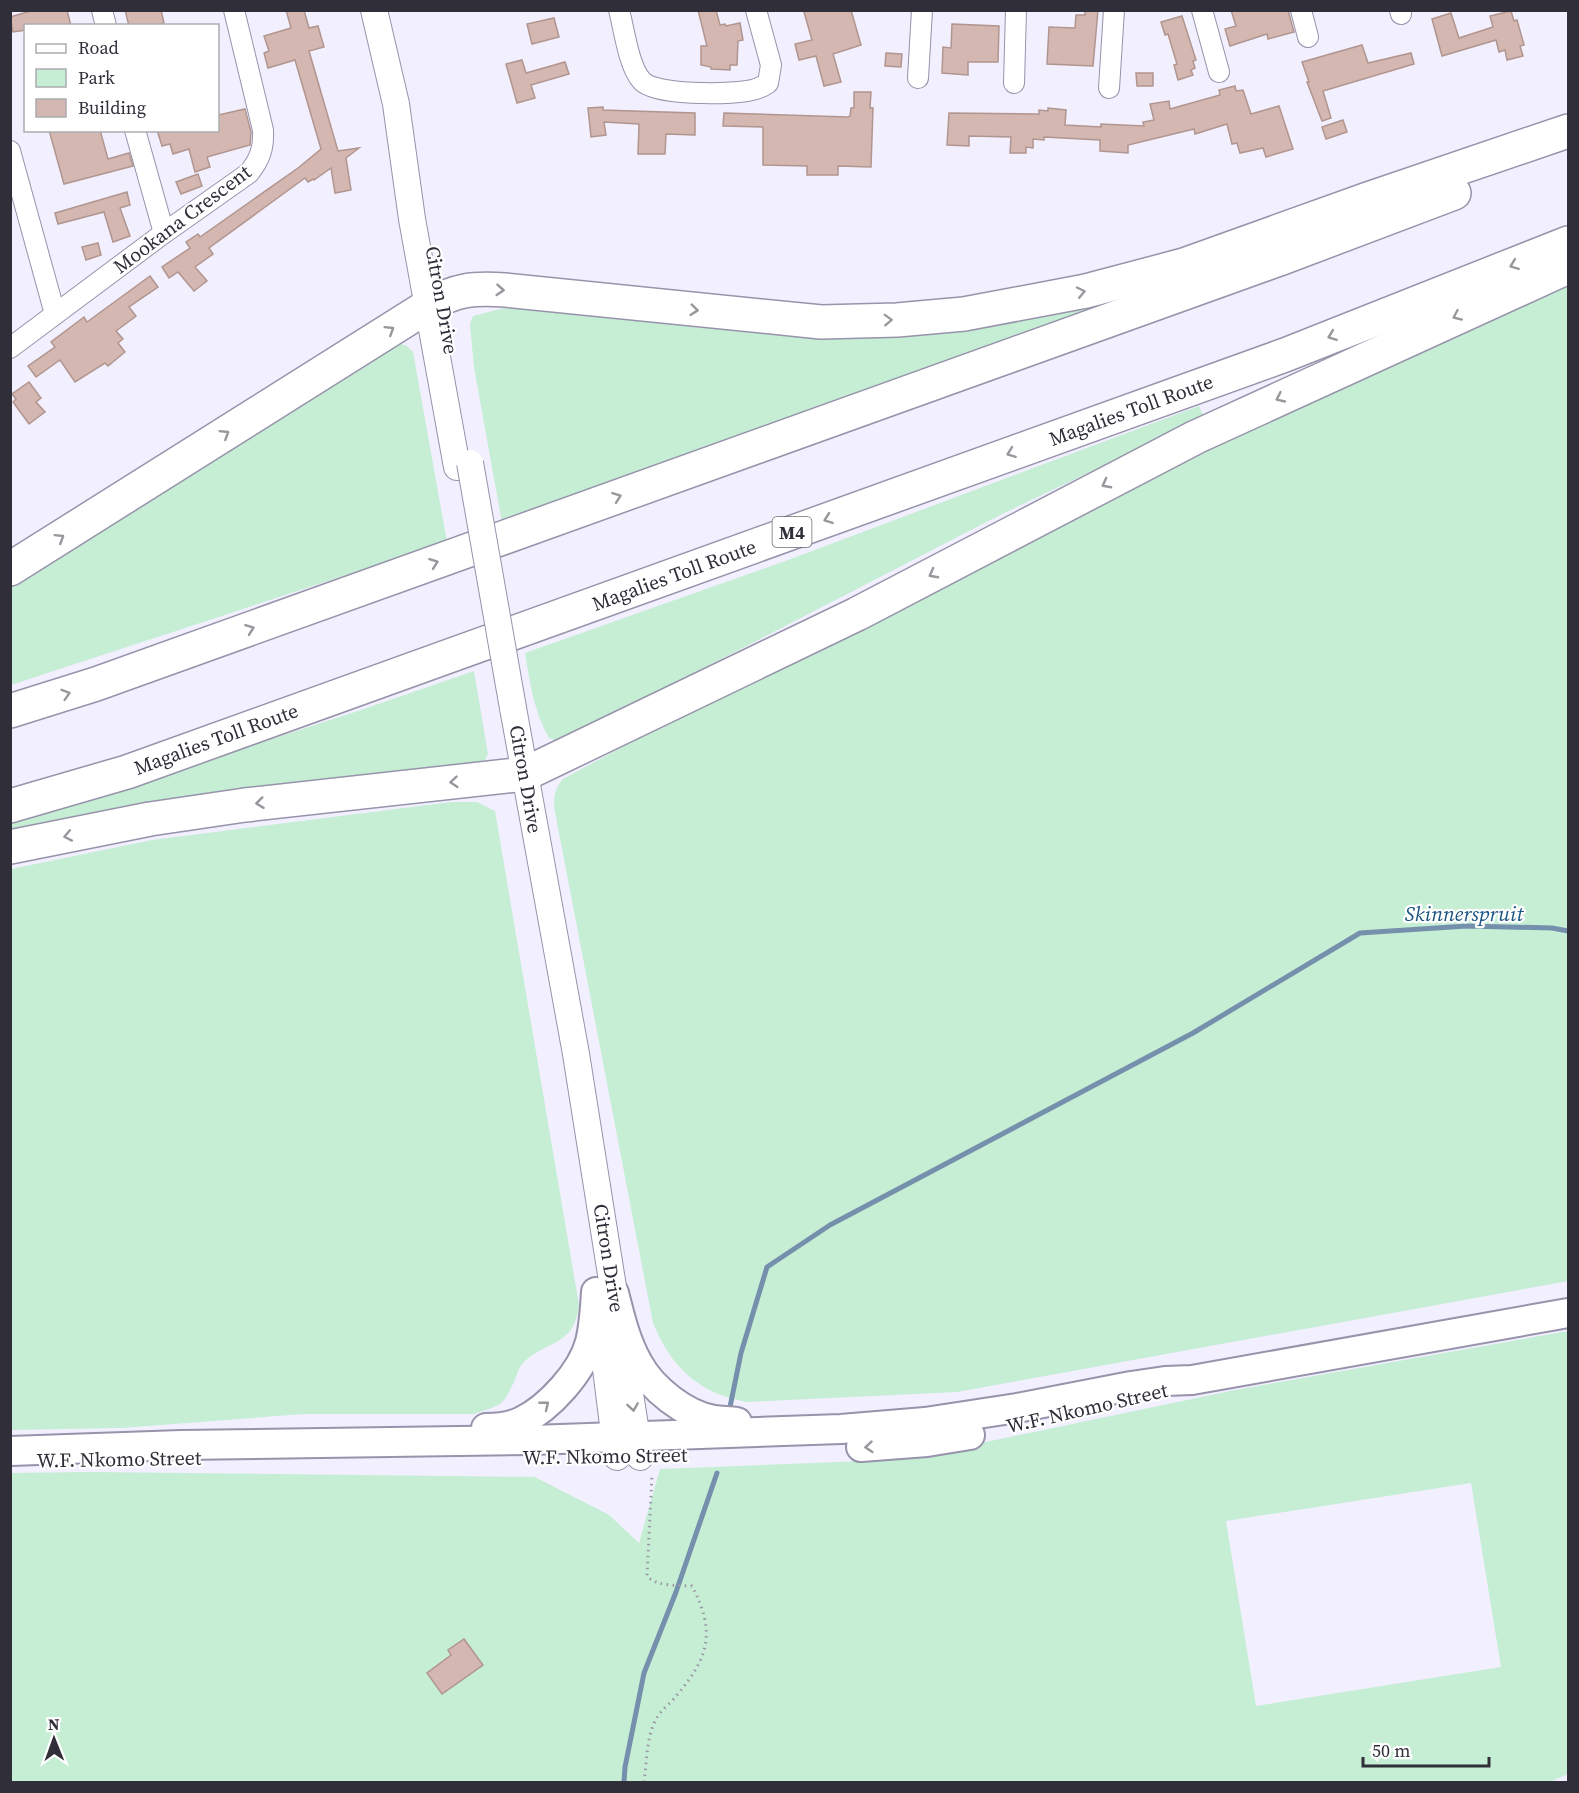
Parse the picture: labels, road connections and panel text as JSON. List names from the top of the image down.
{
  "streets": {
    "highway": ["Magalies Toll Route", "M4"],
    "main road": ["W.F. Nkomo Street"],
    "street": ["Mookana Crescent", "Citron Drive"]
  },
  "crossings": [
    ["Citron Drive", "W.F. Nkomo Street"]
  ],
  "water": ["Skinnerspruit"],
  "legend": ["Road", "Park", "Building"],
  "scale_bar": "50 m",
  "north": "top"
}
